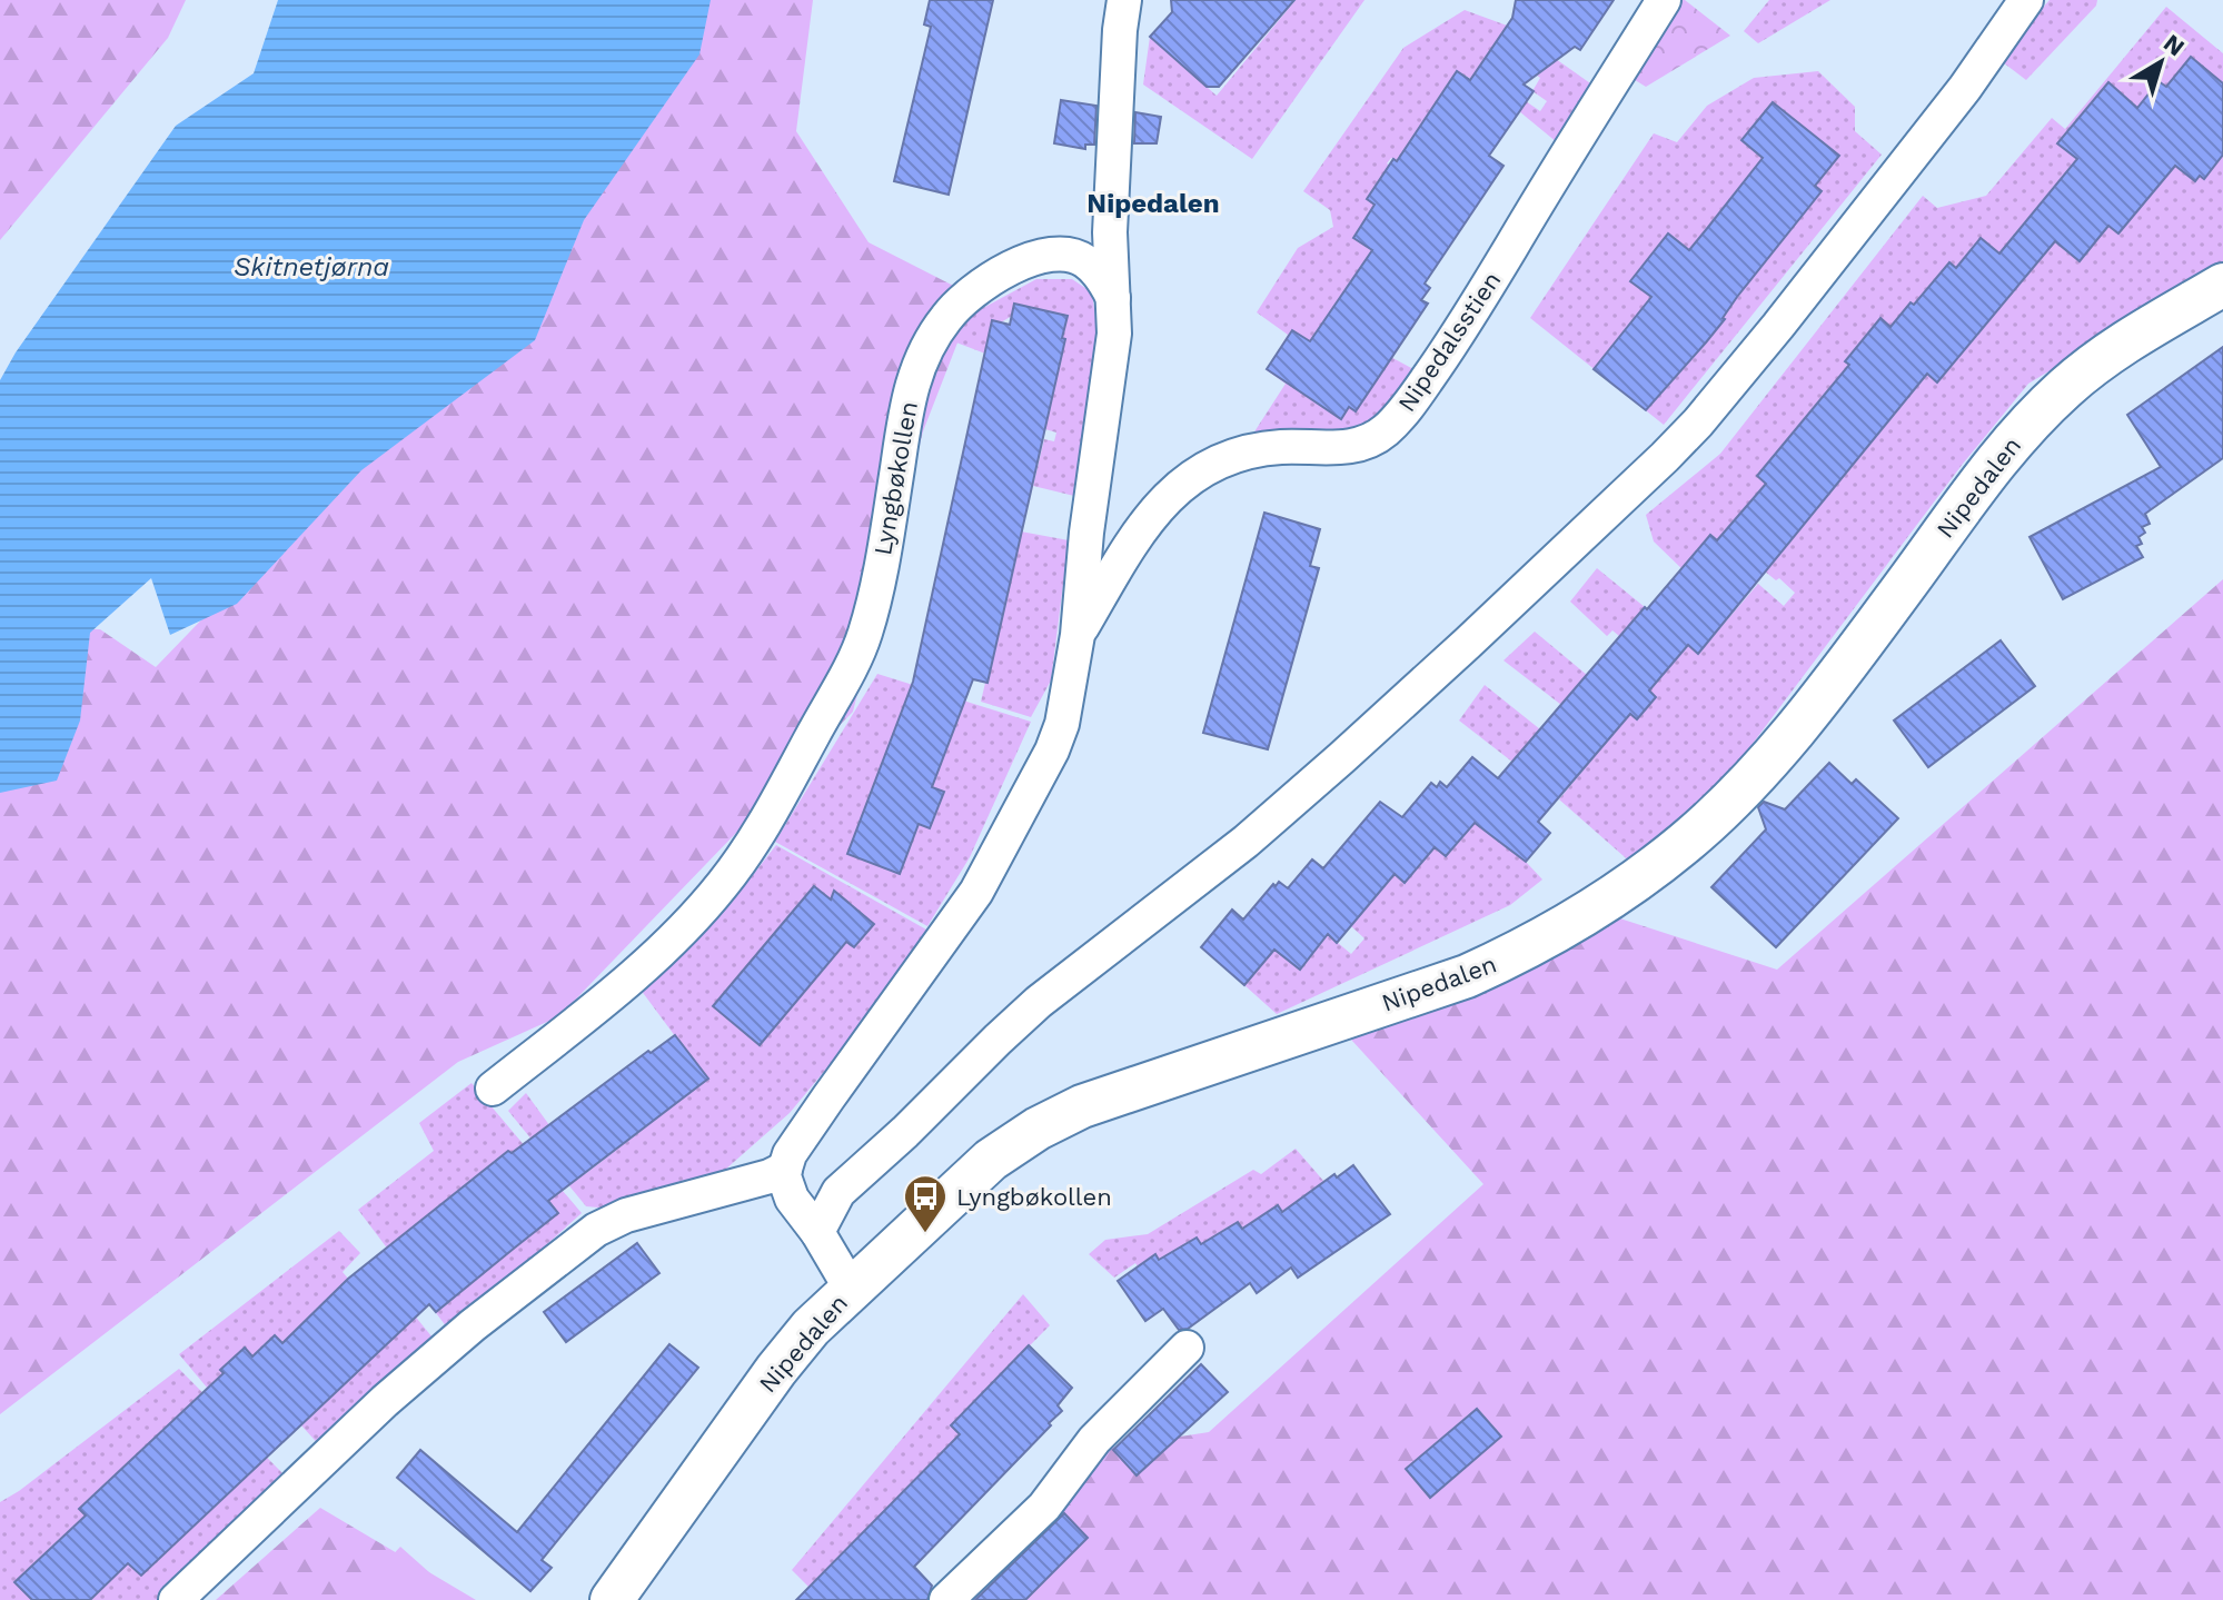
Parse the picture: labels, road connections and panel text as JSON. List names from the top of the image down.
{
  "streets": {
    "street": ["Nipedalsstien", "Lyngbøkollen", "Nipedalen"]
  },
  "districts": ["Nipedalen"],
  "water": ["Skitnetjørna"],
  "places": {
    "bus stop": ["Lyngbøkollen"]
  },
  "north": "top right"
}
